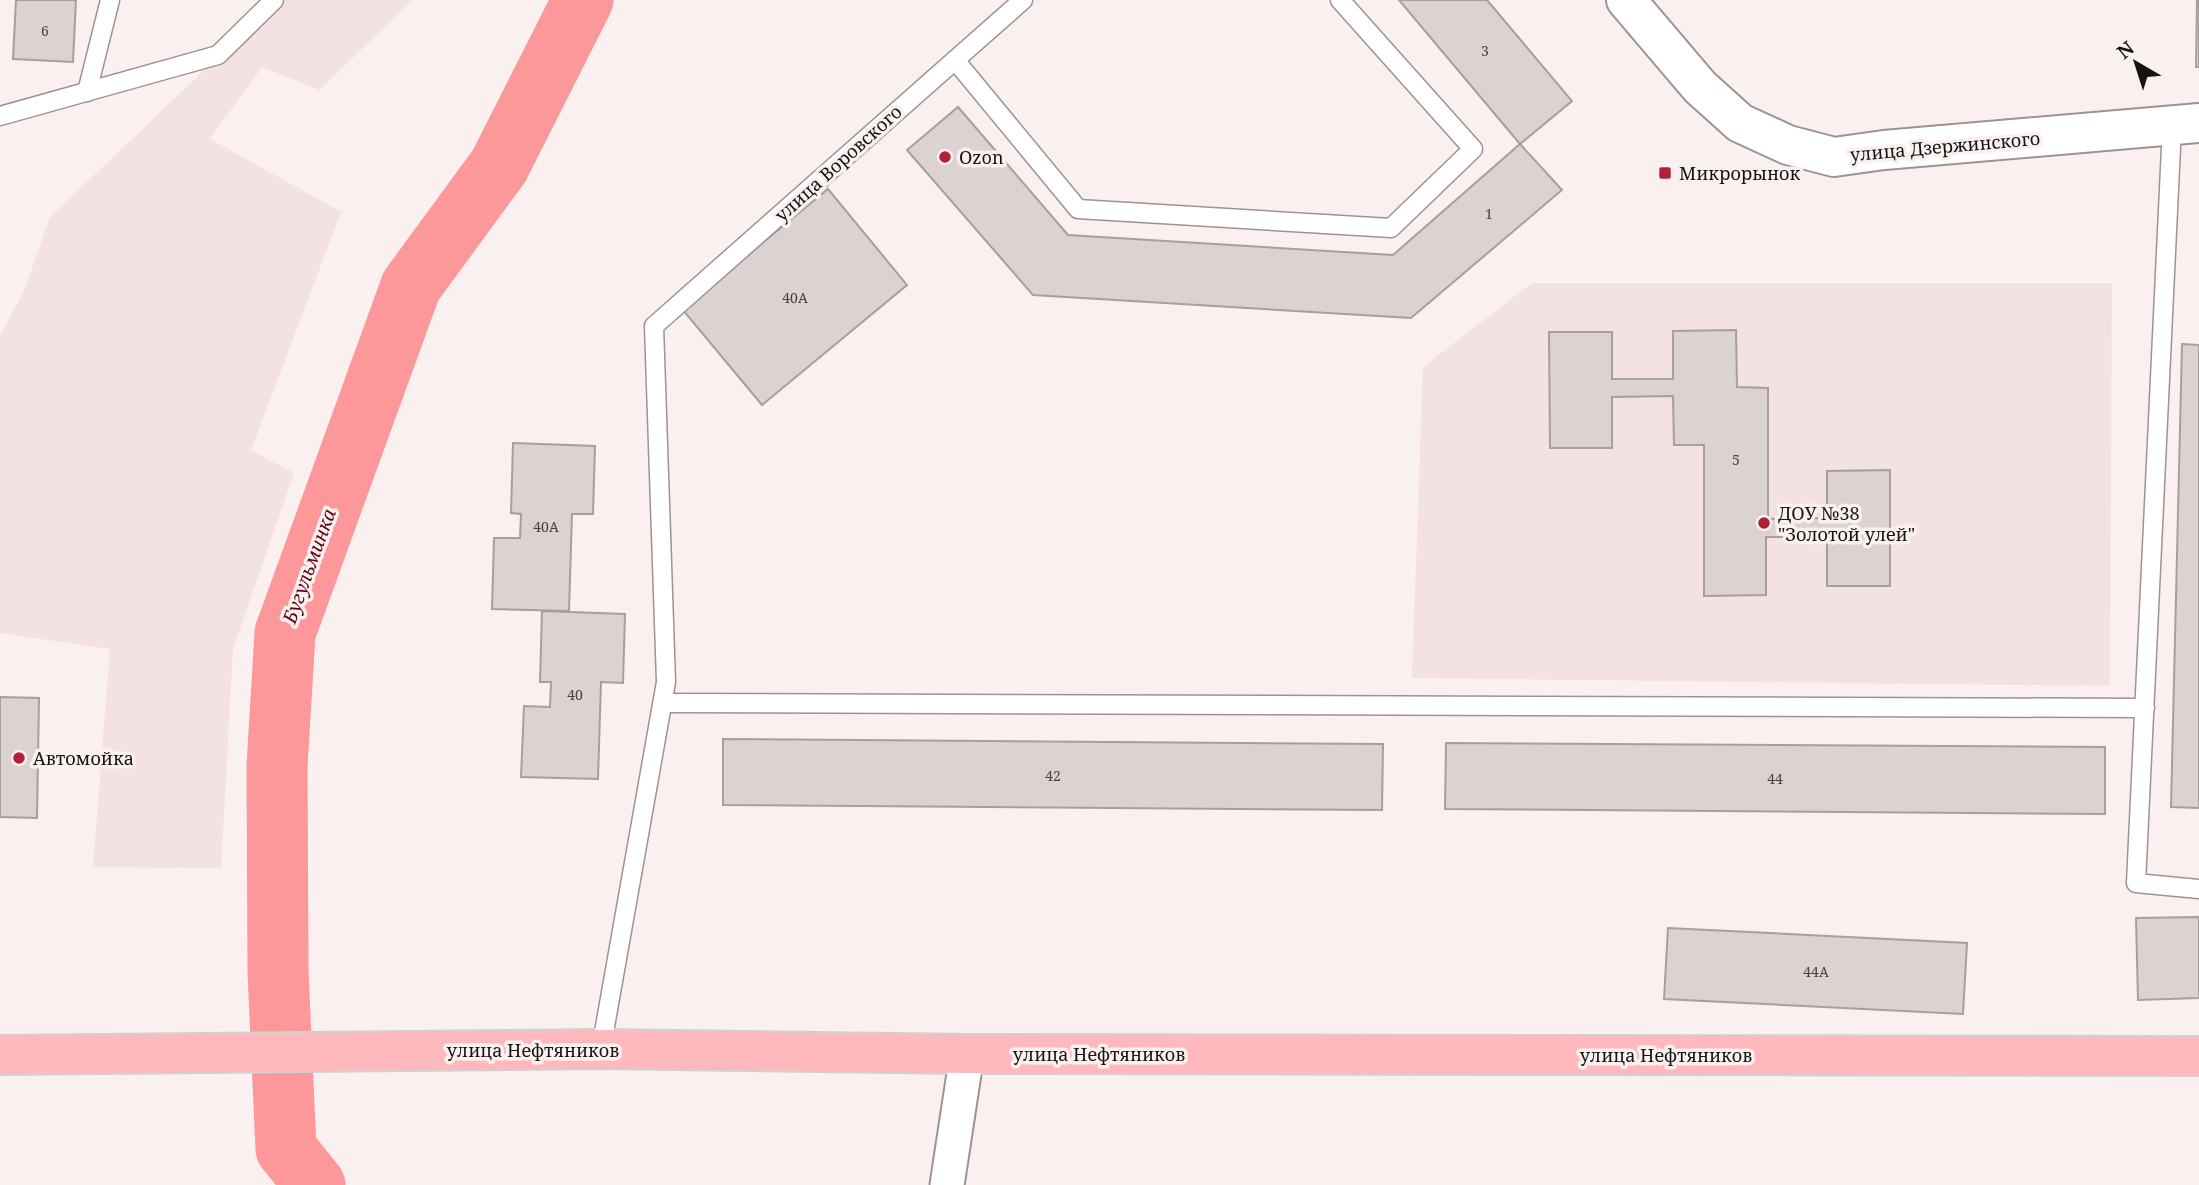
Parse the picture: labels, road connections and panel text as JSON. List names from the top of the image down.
{
  "streets": {
    "main road": ["улица Нефтяников"],
    "street": ["улица Дзержинского"],
    "lane": ["улица Воровского"]
  },
  "water": ["Бугульминка"],
  "places": {
    "other": ["Ozon", "ДОУ №38 \"Золотой улей\"", "Автомойка"],
    "transit": ["Микрорынок"]
  },
  "house_numbers": [
    "6",
    "3",
    "1",
    "40А",
    "5",
    "40А",
    "40",
    "42",
    "44",
    "44А"
  ],
  "north": "top left"
}
